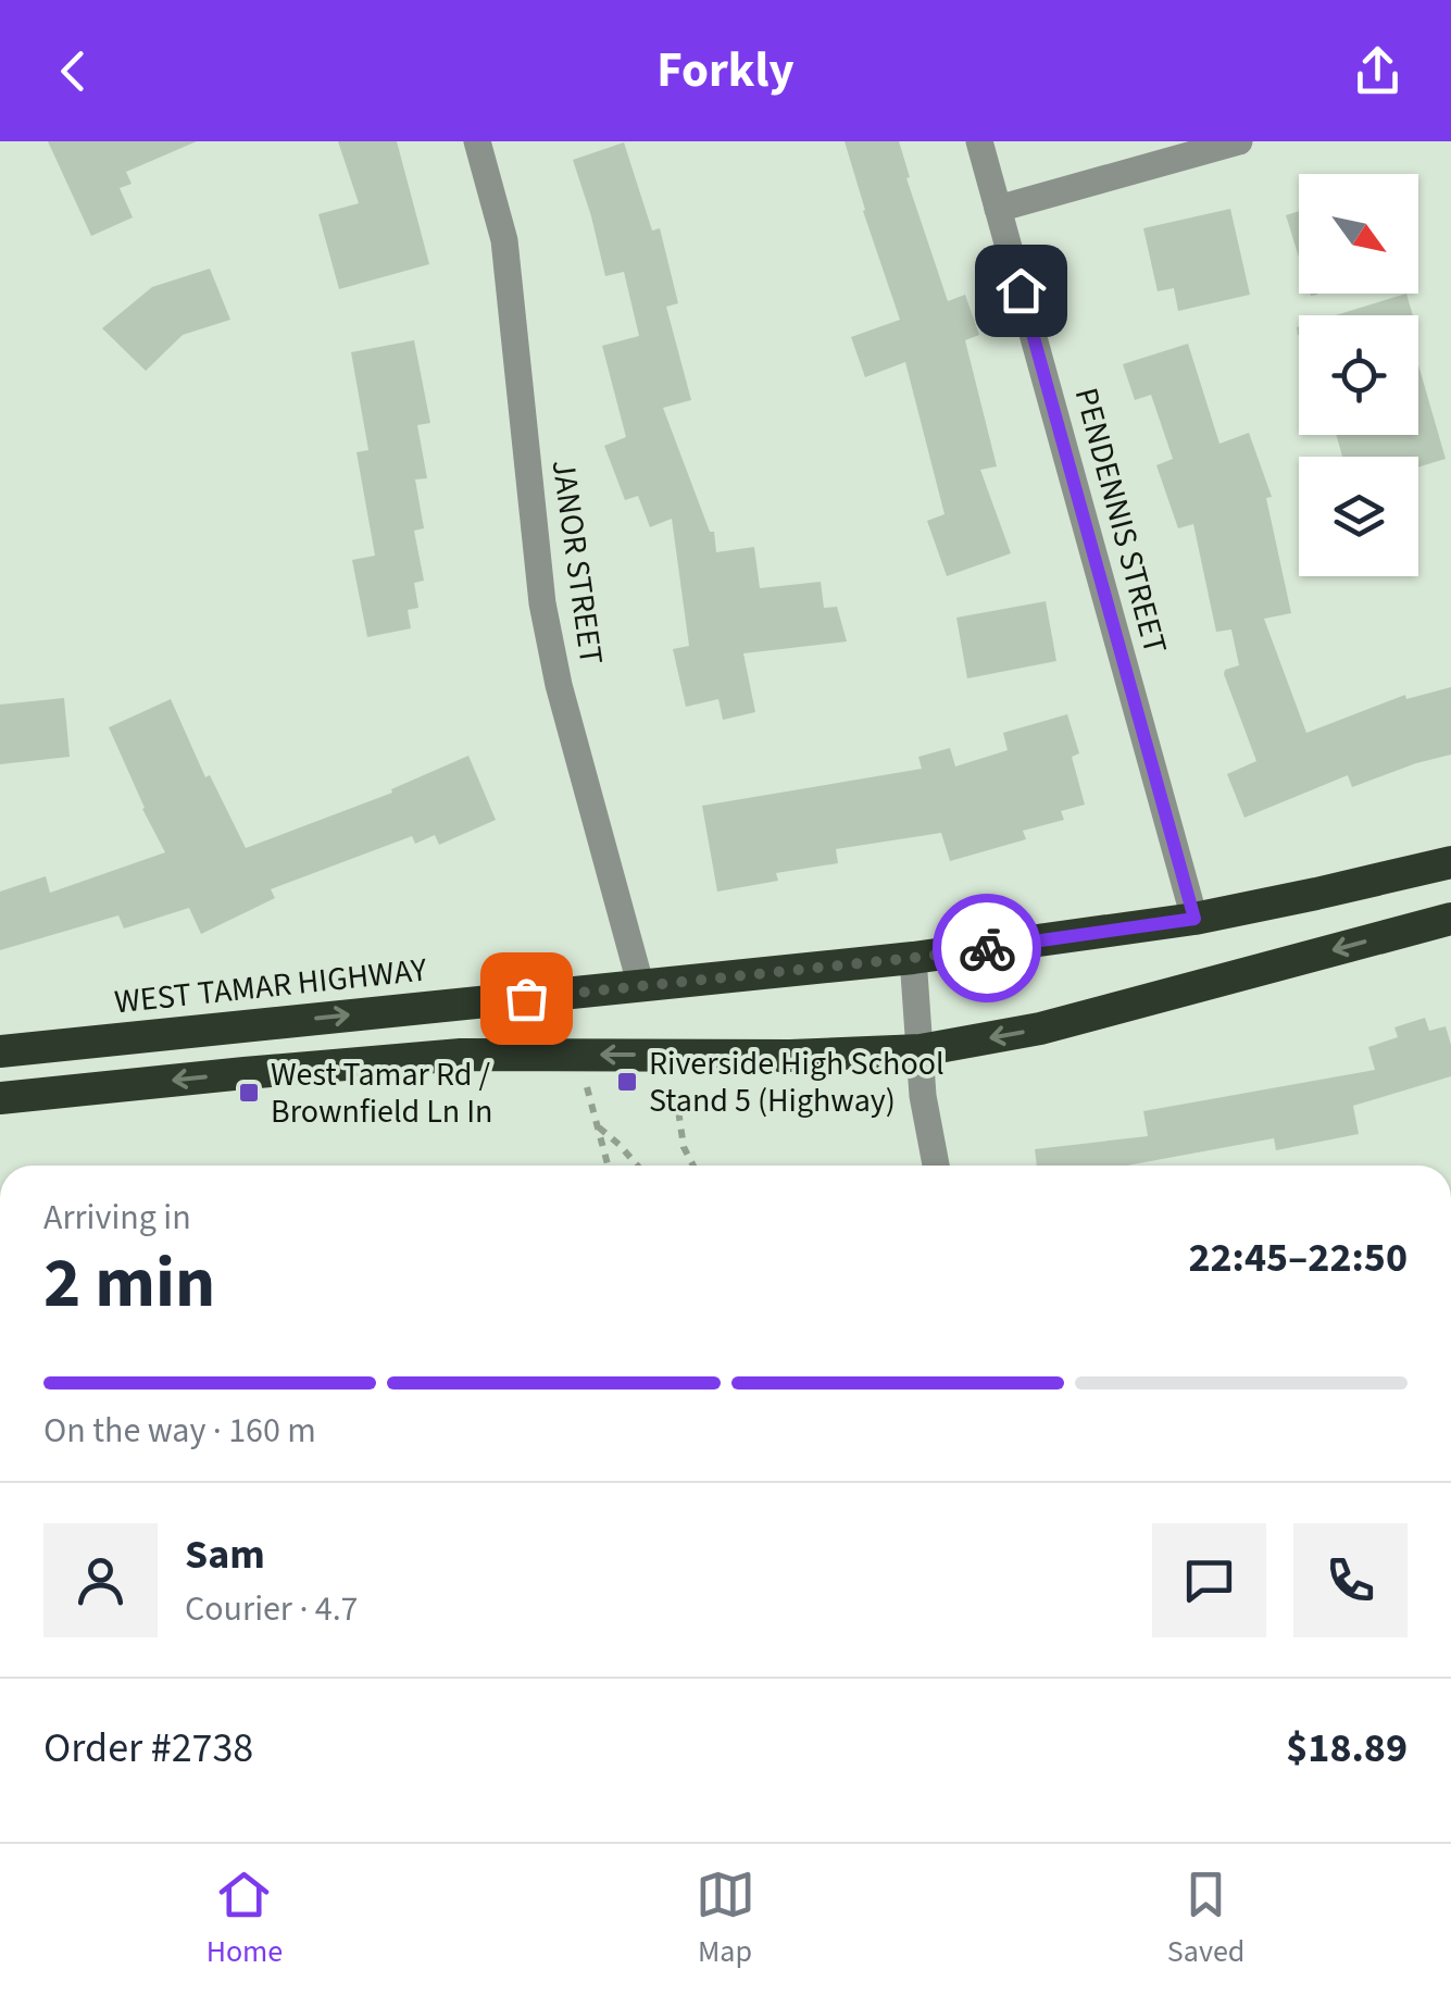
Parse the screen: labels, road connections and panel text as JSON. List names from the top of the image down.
{
  "streets": {
    "highway": ["WEST TAMAR HIGHWAY"],
    "street": ["PENDENNIS STREET", "JANOR STREET"]
  },
  "crossings": [
    ["PENDENNIS STREET", "WEST TAMAR HIGHWAY"],
    ["JANOR STREET", "WEST TAMAR HIGHWAY"]
  ],
  "places": {
    "transit": ["Riverside High School Stand 5 (Highway)", "West Tamar Rd / Brownfield Ln In"]
  },
  "north": "bottom right",
  "page": {
    "header": "Forkly",
    "heading": ["2 min", "Arriving in", "22:45–22:50"],
    "panel": [
      "Sam",
      "Courier · 4.7",
      "Order #2738",
      "$18.89"
    ],
    "bar": "On the way · 160 m",
    "tabs": ["Home", "Map", "Saved"]
  }
}
